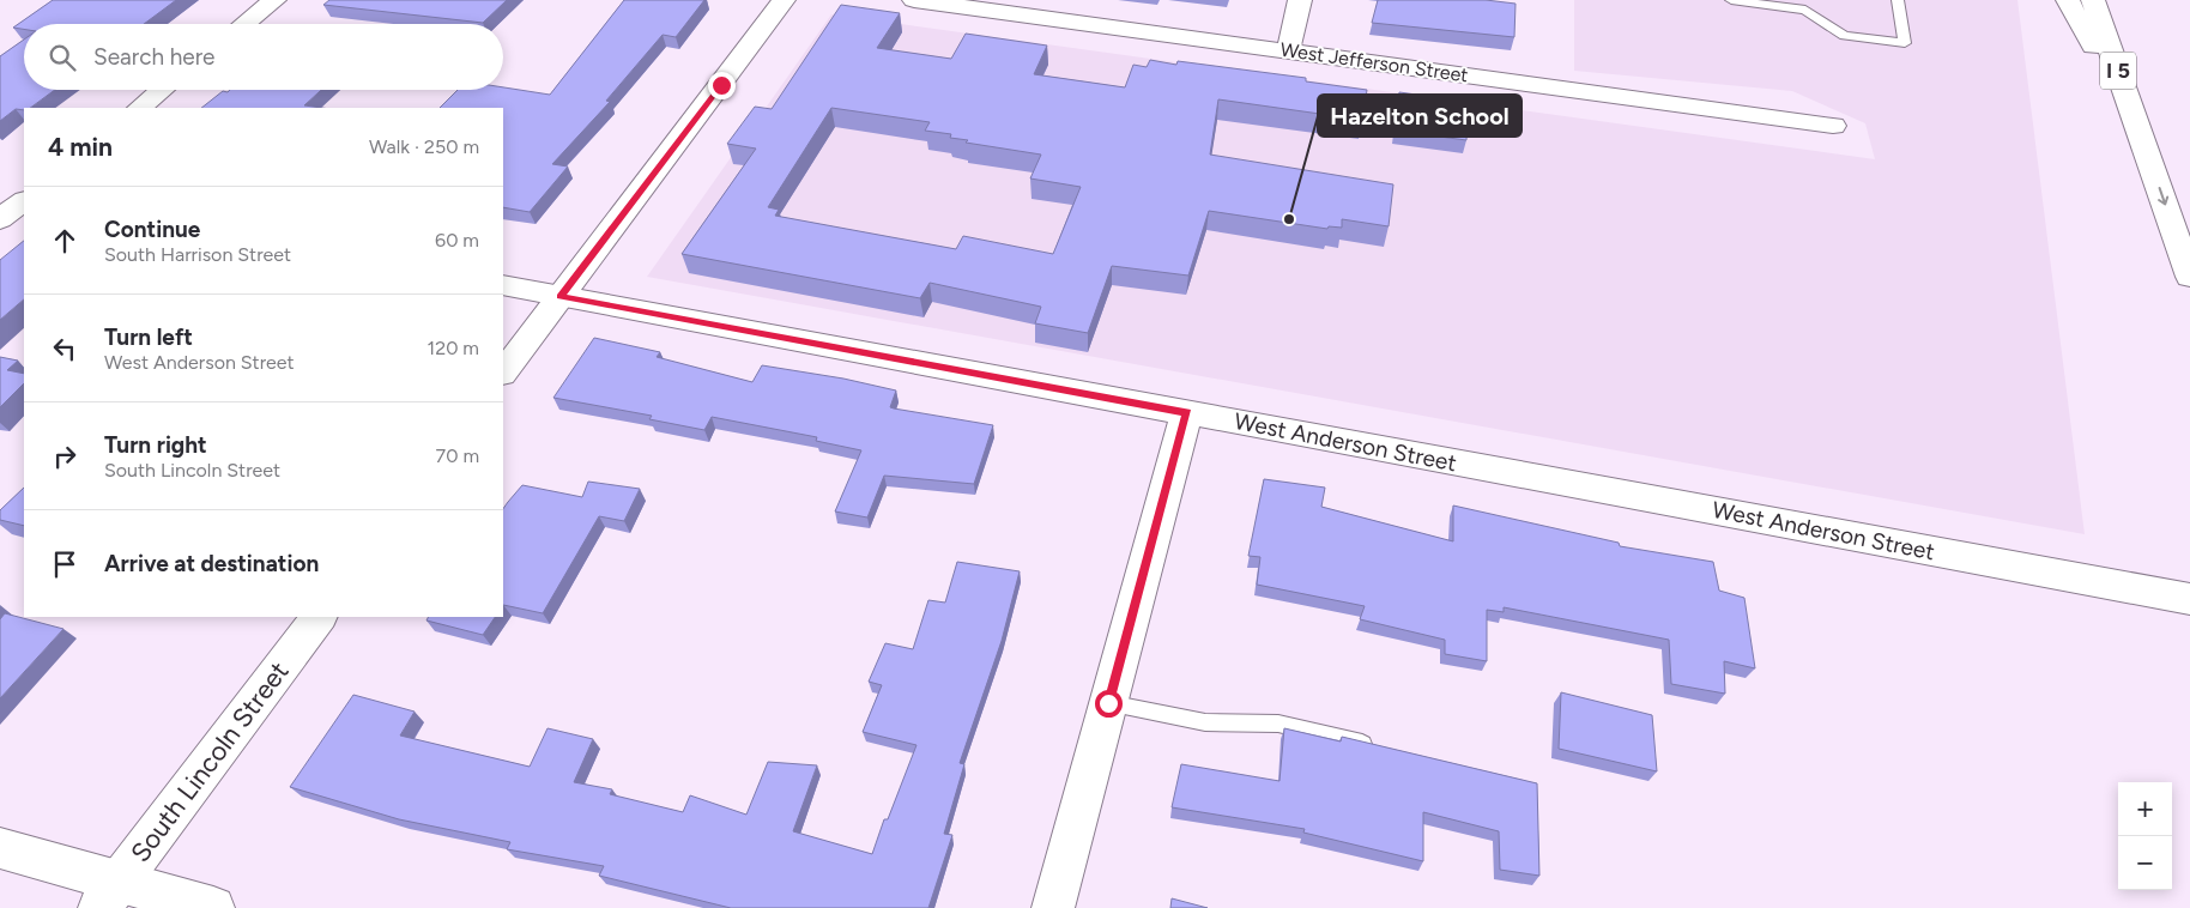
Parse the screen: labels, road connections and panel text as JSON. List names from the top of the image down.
{
  "streets": {
    "main road": [
      "West Jefferson Street",
      "I 5",
      "West Anderson Street",
      "South Lincoln Street"
    ]
  },
  "places": ["Hazelton School"],
  "page": {
    "search": "Search here",
    "heading": ["4 min", "Walk · 250 m"],
    "list": [
      ["Continue", "South Harrison Street", "60 m"],
      ["Turn left", "West Anderson Street", "120 m"],
      ["Turn right", "South Lincoln Street", "70 m"],
      "Arrive at destination"
    ],
    "map_buttons": ["+", "−"]
  }
}
